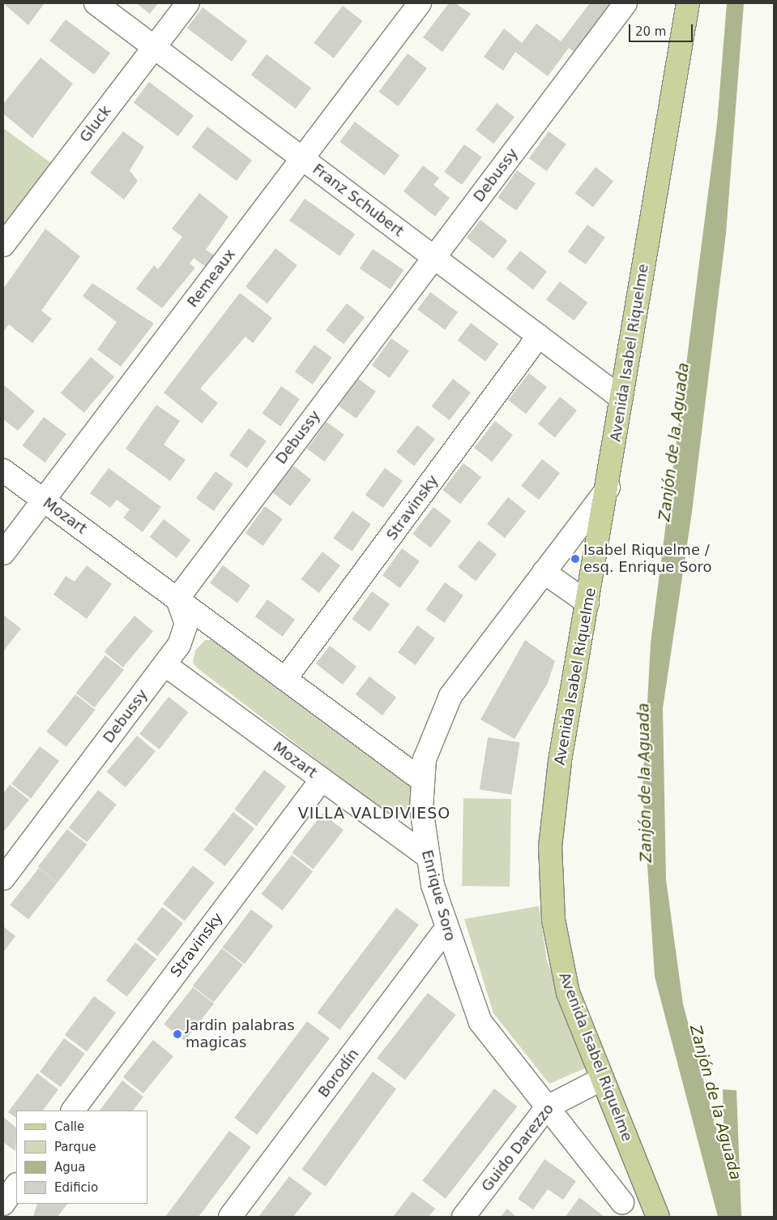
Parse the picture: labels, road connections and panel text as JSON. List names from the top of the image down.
{
  "streets": {
    "main road": ["Avenida Isabel Riquelme"],
    "street": [
      "Gluck",
      "Debussy",
      "Franz Schubert",
      "Remeaux",
      "Stravinsky",
      "Mozart",
      "Enrique Soro",
      "Borodín",
      "Guido Darezzo"
    ]
  },
  "crossings": [
    ["Gluck", "Franz Schubert"],
    ["Debussy", "Franz Schubert"],
    ["Debussy", "Mozart"],
    ["Franz Schubert", "Remeaux"],
    ["Franz Schubert", "Avenida Isabel Riquelme"],
    ["Franz Schubert", "Stravinsky"],
    ["Remeaux", "Mozart"],
    ["Avenida Isabel Riquelme", "Enrique Soro"],
    ["Avenida Isabel Riquelme", "Guido Darezzo"],
    ["Stravinsky", "Mozart"],
    ["Mozart", "Enrique Soro"],
    ["Enrique Soro", "Borodín"],
    ["Enrique Soro", "Guido Darezzo"]
  ],
  "districts": ["VILLA VALDIVIESO"],
  "water": ["Zanjón de la Aguada"],
  "places": ["Isabel Riquelme / esq. Enrique Soro", "Jardin palabras magicas"],
  "legend": [
    "Calle",
    "Parque",
    "Agua",
    "Edificio"
  ],
  "scale_bar": "20 m"
}
